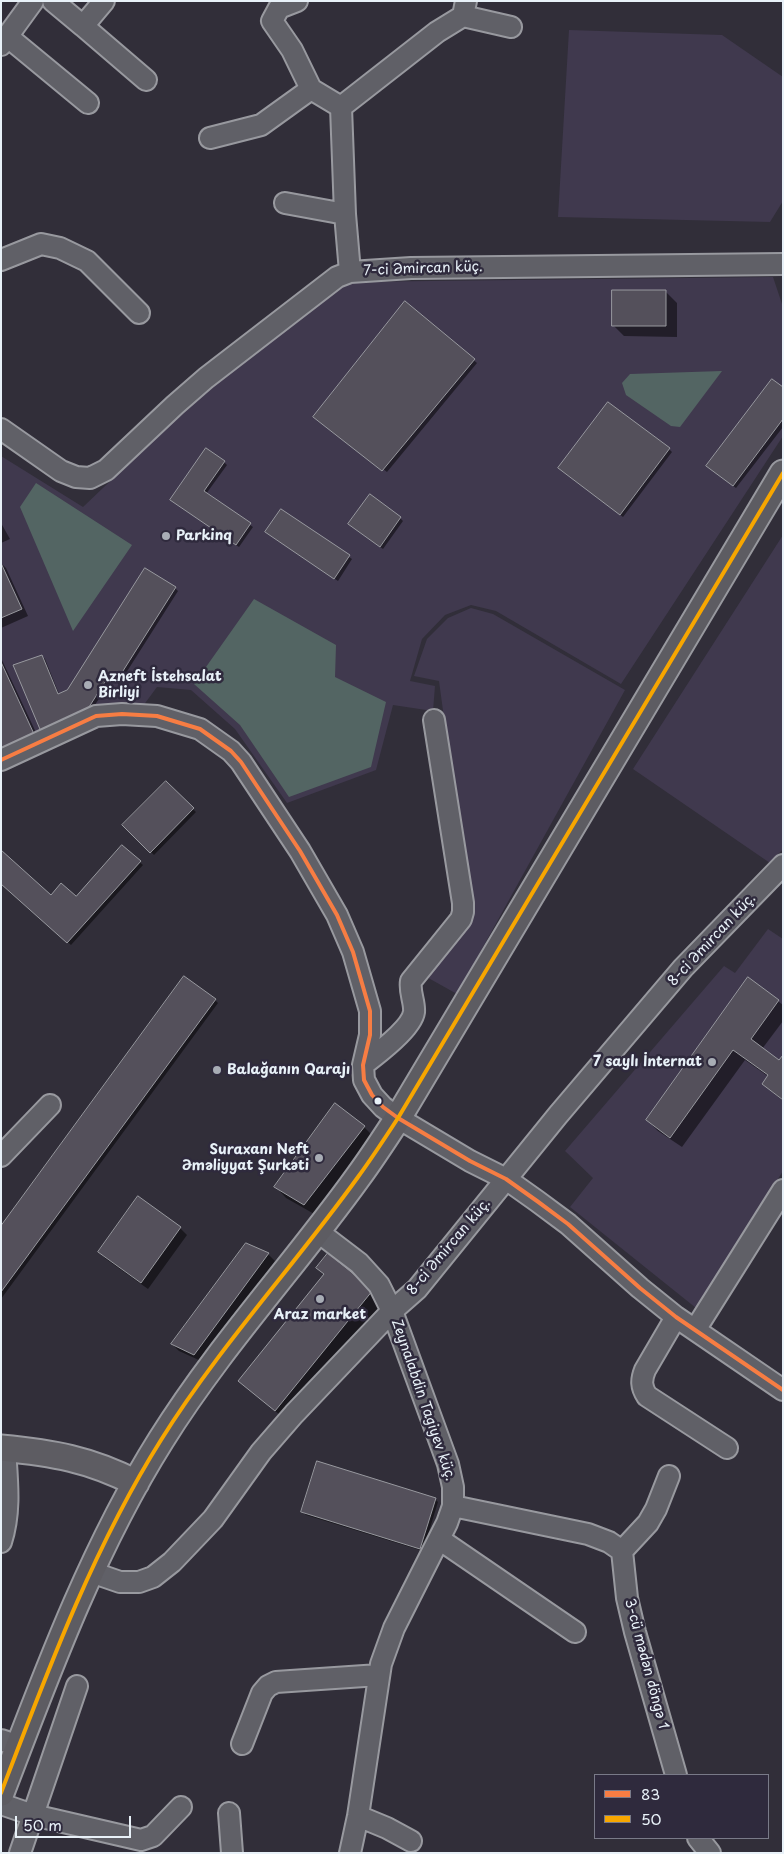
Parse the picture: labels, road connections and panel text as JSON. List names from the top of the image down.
{
  "streets": {
    "street": [
      "7-ci Əmircan küç.",
      "8-ci Əmircan küç.",
      "Zeynalabdin Tagiyev küç.",
      "3-cü mədən döngə 1"
    ]
  },
  "crossings": [
    ["8-ci Əmircan küç.", "Zeynalabdin Tagiyev küç."]
  ],
  "places": [
    "Parkinq",
    "Azneft İstehsalat Birliyi",
    "7 saylı İnternat",
    "Balağanın Qarajı",
    "Suraxanı Neft Əməliyyat Şurkəti",
    "Araz market"
  ],
  "lines": ["transit line 50", "transit line 83"],
  "legend": ["83", "50"],
  "scale_bar": "50 m"
}
